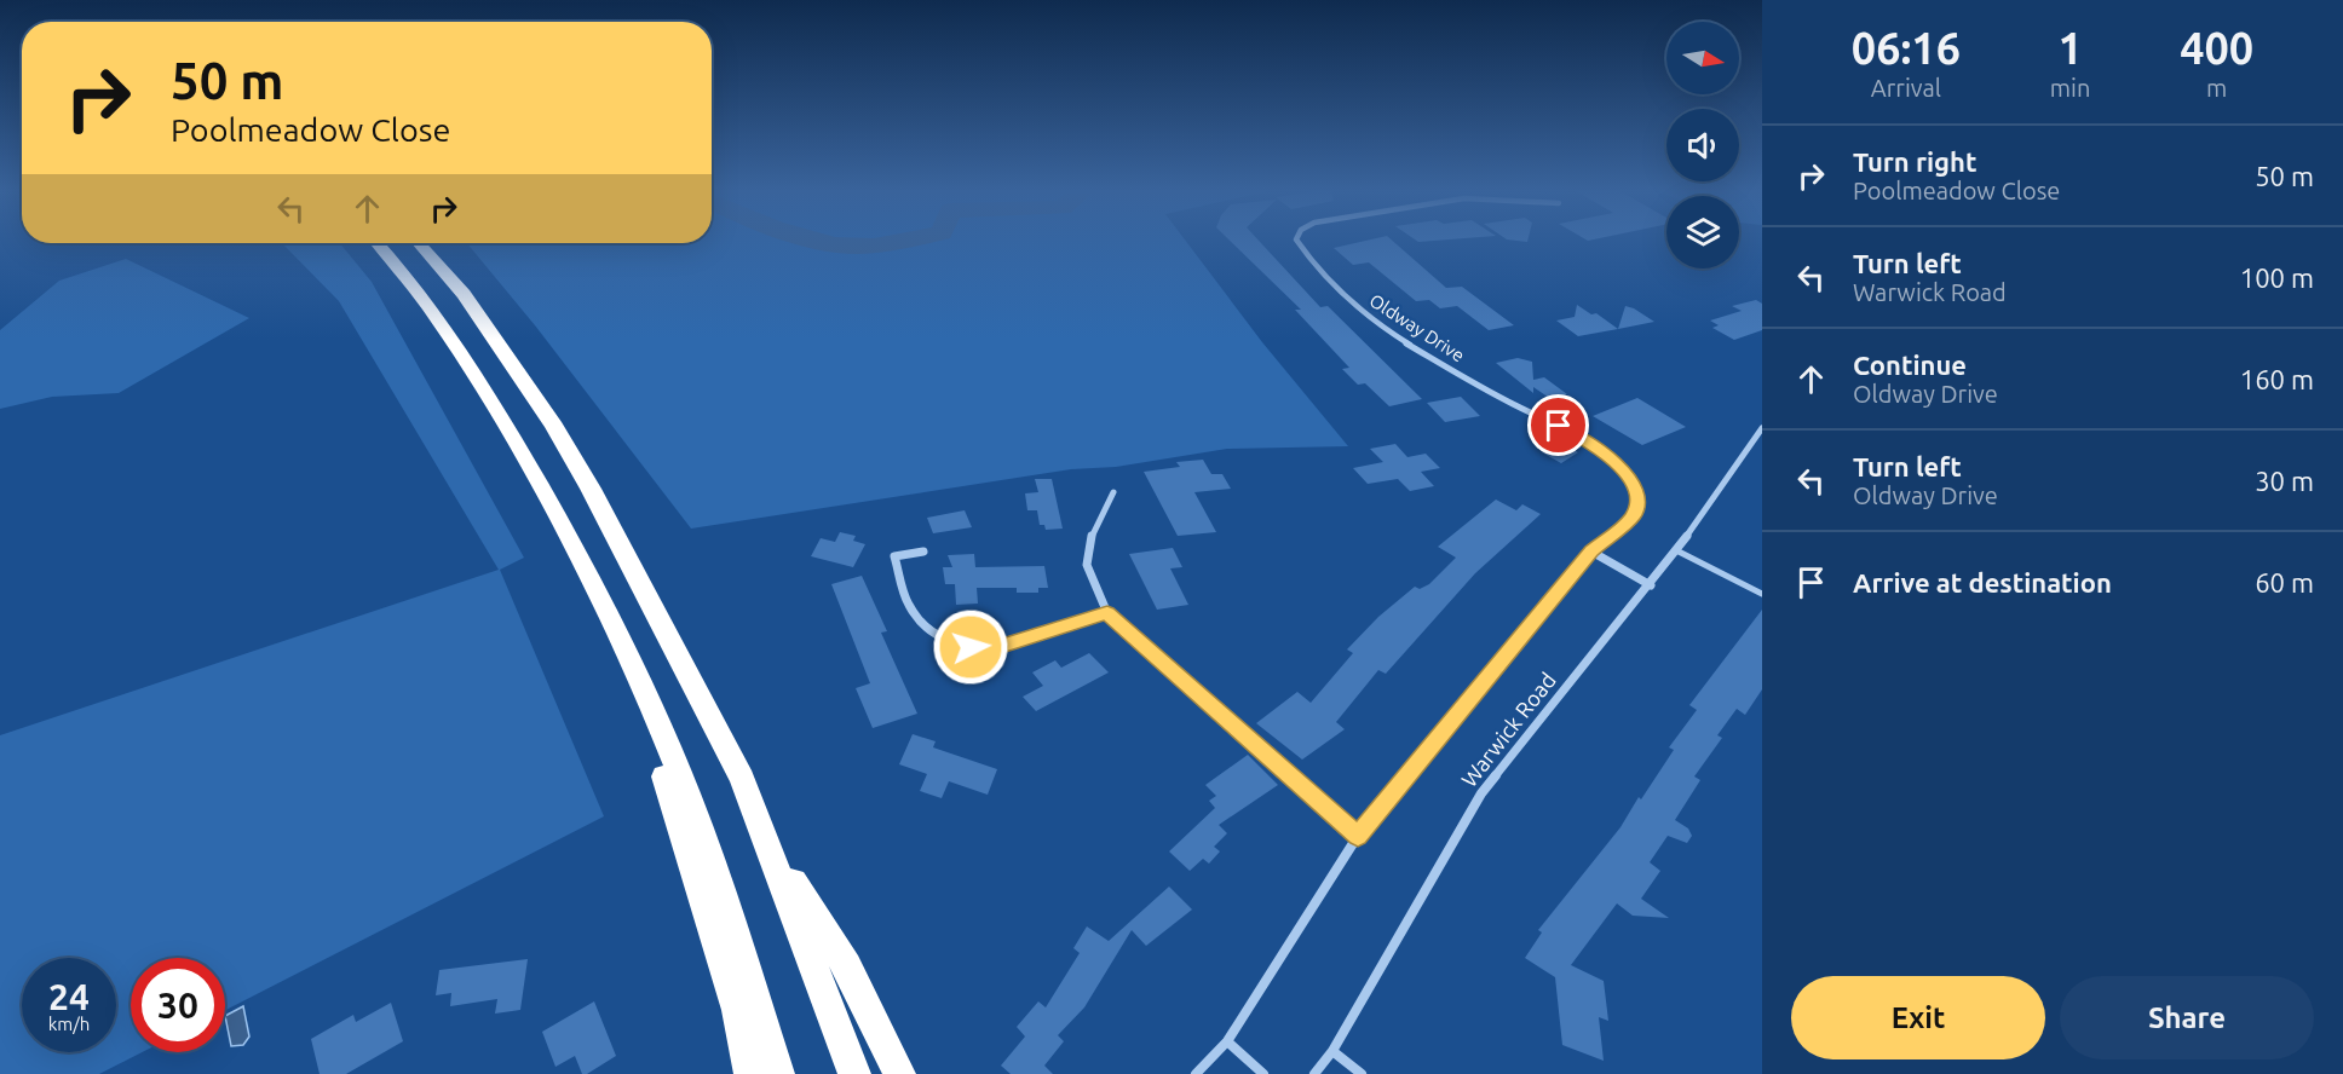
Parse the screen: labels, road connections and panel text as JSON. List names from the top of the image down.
{
  "streets": {
    "street": ["Oldway Drive", "Warwick Road"]
  },
  "north": "right",
  "page": {
    "eta": [
      "06:16",
      "Arrival",
      "1",
      "min",
      "400",
      "m"
    ],
    "turn": ["50 m", "Poolmeadow Close"],
    "list": [
      {
        "name": "Turn right",
        "note": "Poolmeadow Close",
        "value": "50 m"
      },
      {
        "name": "Turn left",
        "note": "Warwick Road",
        "value": "100 m"
      },
      {
        "name": "Continue",
        "note": "Oldway Drive",
        "value": "160 m"
      },
      {
        "name": "Turn left",
        "note": "Oldway Drive",
        "value": "30 m"
      },
      {
        "name": "Arrive at destination",
        "value": "60 m"
      }
    ],
    "speed": "24 km/h",
    "limit": "30",
    "buttons": ["Exit", "Share"]
  }
}
